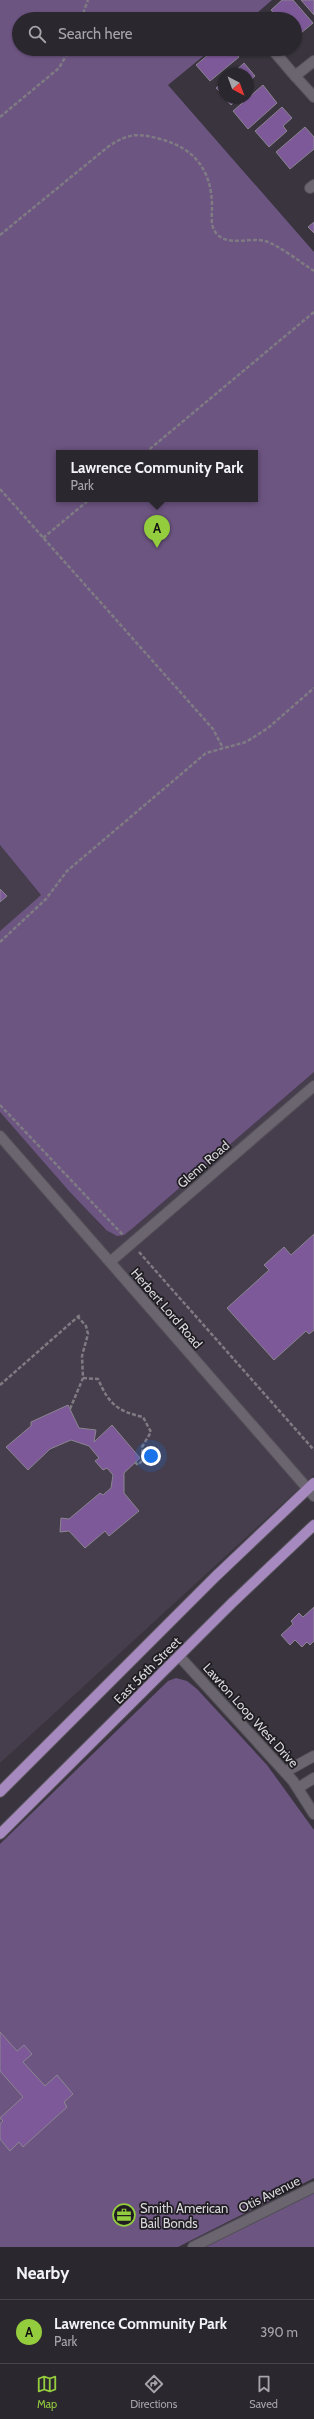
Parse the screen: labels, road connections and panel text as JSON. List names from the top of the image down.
{
  "streets": {
    "main road": ["East 56th Street"],
    "street": [
      "Glenn Road",
      "Herbert Lord Road",
      "Lawton Loop West Drive",
      "Otis Avenue"
    ]
  },
  "crossings": [
    ["Glenn Road", "Herbert Lord Road"],
    ["Herbert Lord Road", "East 56th Street"],
    ["East 56th Street", "Lawton Loop West Drive"]
  ],
  "places": {
    "office": ["Smith American Bail Bonds"]
  },
  "north": "bottom right",
  "page": {
    "search": "Search here",
    "popup": ["Lawrence Community Park", "Park"],
    "pins": "A",
    "heading": "Nearby",
    "list": [
      {
        "mark": "A",
        "name": "Lawrence Community Park",
        "note": "Park",
        "value": "390 m"
      }
    ],
    "nav": ["Map", "Directions", "Saved"]
  }
}
